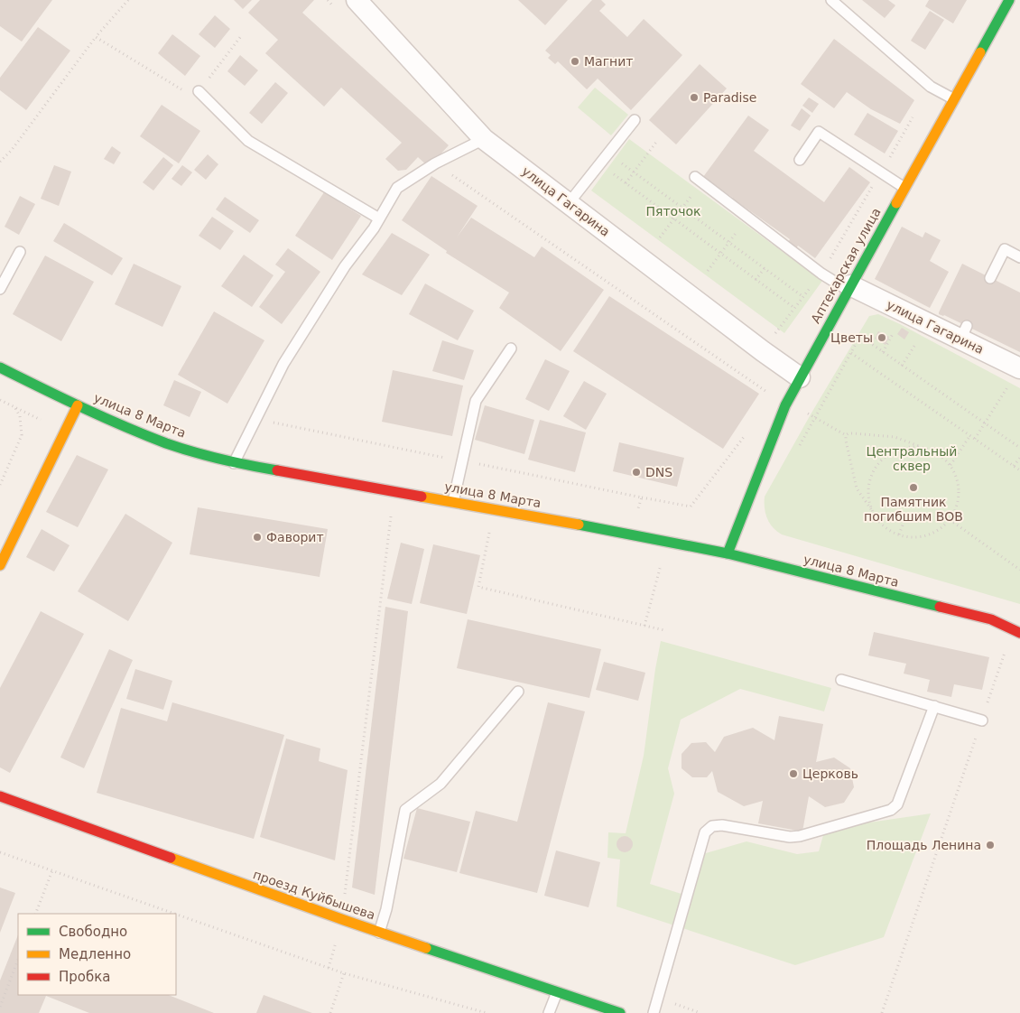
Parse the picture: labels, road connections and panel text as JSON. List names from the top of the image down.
{
  "streets": {
    "street": [
      "улица Гагарина",
      "Аптекарская улица",
      "улица 8 Марта",
      "проезд Куйбышева"
    ]
  },
  "crossings": [
    ["улица Гагарина", "Аптекарская улица"],
    ["Аптекарская улица", "улица 8 Марта"]
  ],
  "parks": ["Пяточок", "Центральный сквер"],
  "places": [
    "Магнит",
    "Paradise",
    "Цветы",
    "DNS",
    "Памятник погибшим ВОВ",
    "Фаворит",
    "Церковь",
    "Площадь Ленина"
  ],
  "legend": ["Свободно", "Медленно", "Пробка"]
}
